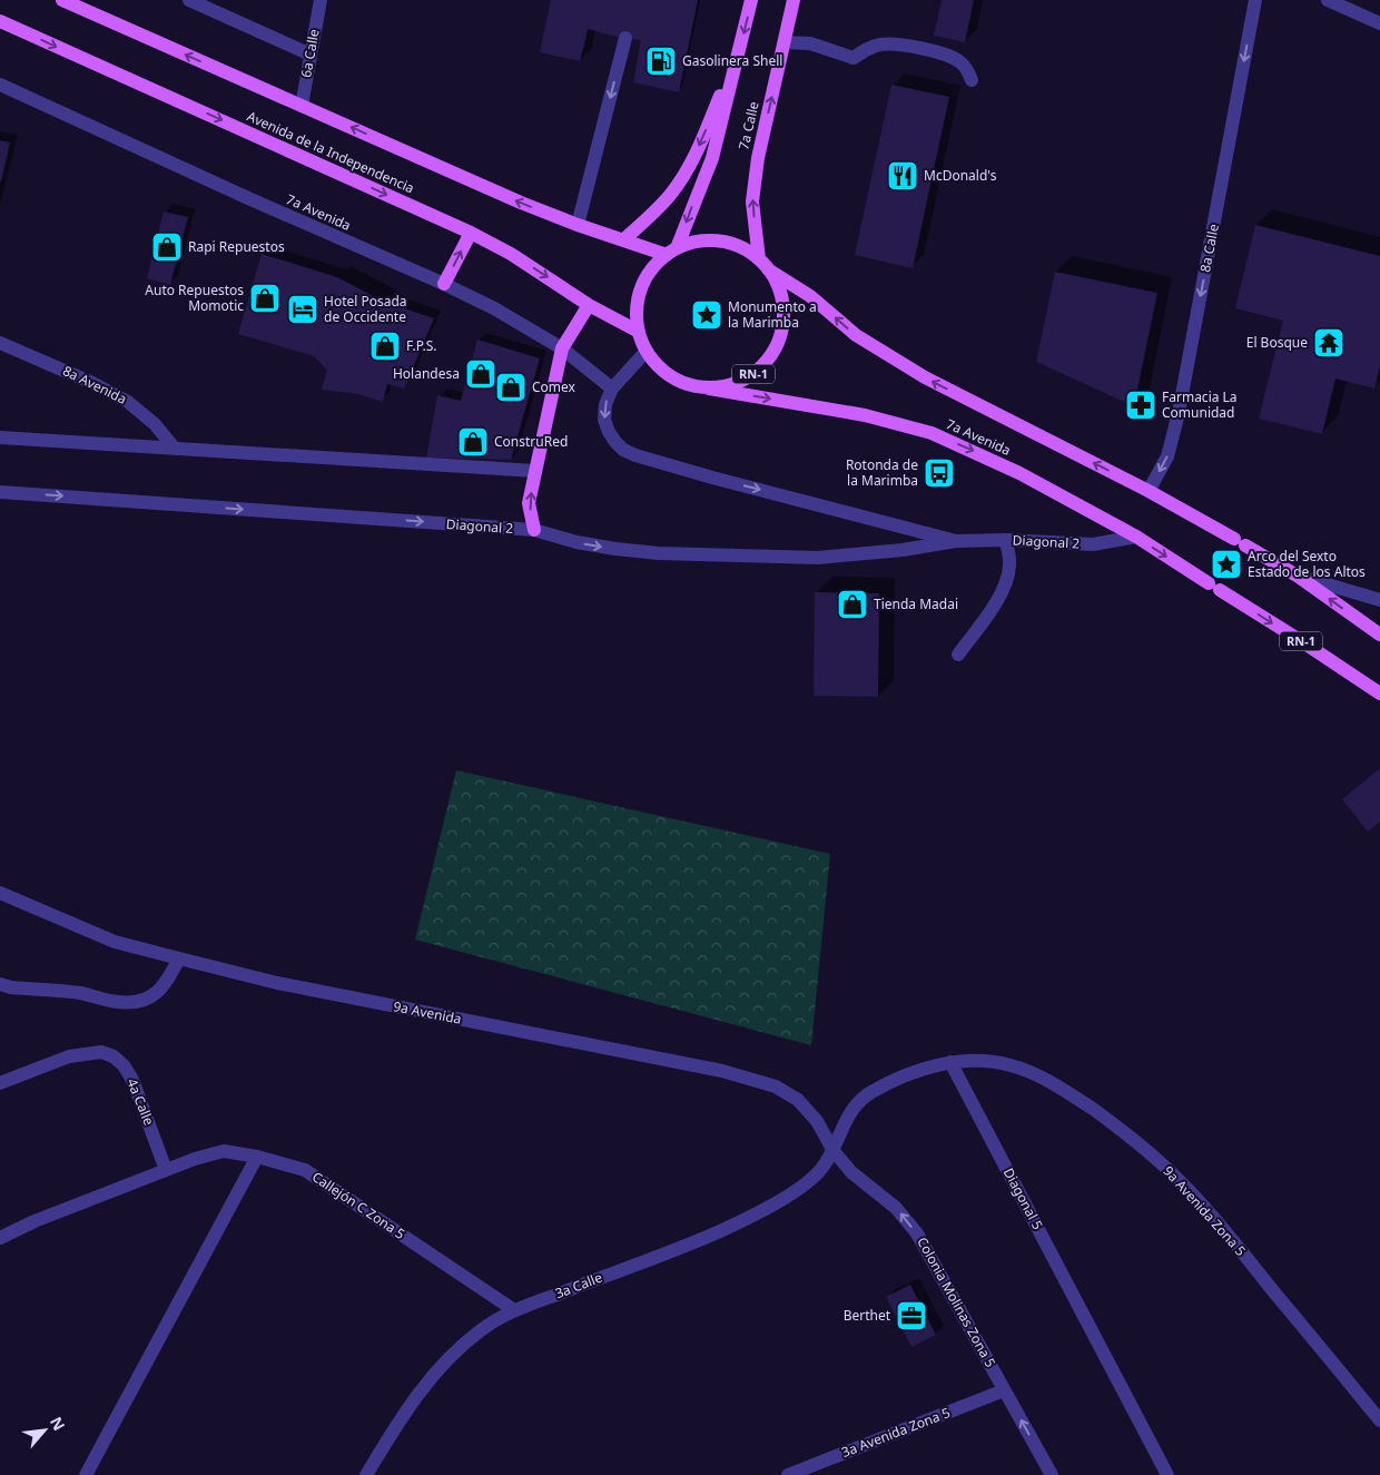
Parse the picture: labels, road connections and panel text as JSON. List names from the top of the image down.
{
  "streets": {
    "main road": [
      "7a Calle",
      "Avenida de la Independencia",
      "7a Avenida",
      "RN-1"
    ],
    "street": [
      "6a Calle",
      "8a Calle",
      "8a Avenida",
      "Diagonal 2",
      "9a Avenida",
      "4a Calle",
      "Diagonal 5",
      "Callejón C Zona 5",
      "9a Avenida Zona 5",
      "3a Calle",
      "Colonia Molinas Zona 5",
      "3a Avenida Zona 5"
    ]
  },
  "crossings": [
    ["7a Calle", "Avenida de la Independencia"],
    ["7a Calle", "7a Avenida"],
    ["7a Calle", "RN-1"],
    ["7a Calle", "Diagonal 2"],
    ["Avenida de la Independencia", "7a Avenida"],
    ["Avenida de la Independencia", "RN-1"],
    ["Avenida de la Independencia", "Diagonal 2"],
    ["7a Avenida", "8a Calle"],
    ["7a Avenida", "RN-1"],
    ["7a Avenida", "Diagonal 2"],
    ["RN-1", "Diagonal 2"],
    ["9a Avenida", "3a Calle"],
    ["9a Avenida", "Colonia Molinas Zona 5"],
    ["4a Calle", "Callejón C Zona 5"],
    ["Diagonal 5", "9a Avenida Zona 5"],
    ["Callejón C Zona 5", "3a Calle"],
    ["3a Calle", "Colonia Molinas Zona 5"],
    ["Colonia Molinas Zona 5", "3a Avenida Zona 5"]
  ],
  "one_way": ["8a Calle", "Colonia Molinas Zona 5"],
  "places": {
    "fuel station": ["Gasolinera Shell"],
    "restaurant": ["McDonald's"],
    "shop": [
      "Rapi Repuestos",
      "Auto Repuestos Momotic",
      "F.P.S.",
      "Holandesa",
      "Comex",
      "ConstruRed",
      "Tienda Madai"
    ],
    "hotel": ["Hotel Posada de Occidente"],
    "place": ["Monumento a la Marimba", "Arco del Sexto Estado de los Altos"],
    "temple": ["El Bosque"],
    "pharmacy": ["Farmacia La Comunidad"],
    "bus stop": ["Rotonda de la Marimba"],
    "office": ["Berthet"]
  },
  "north": "top right"
}
